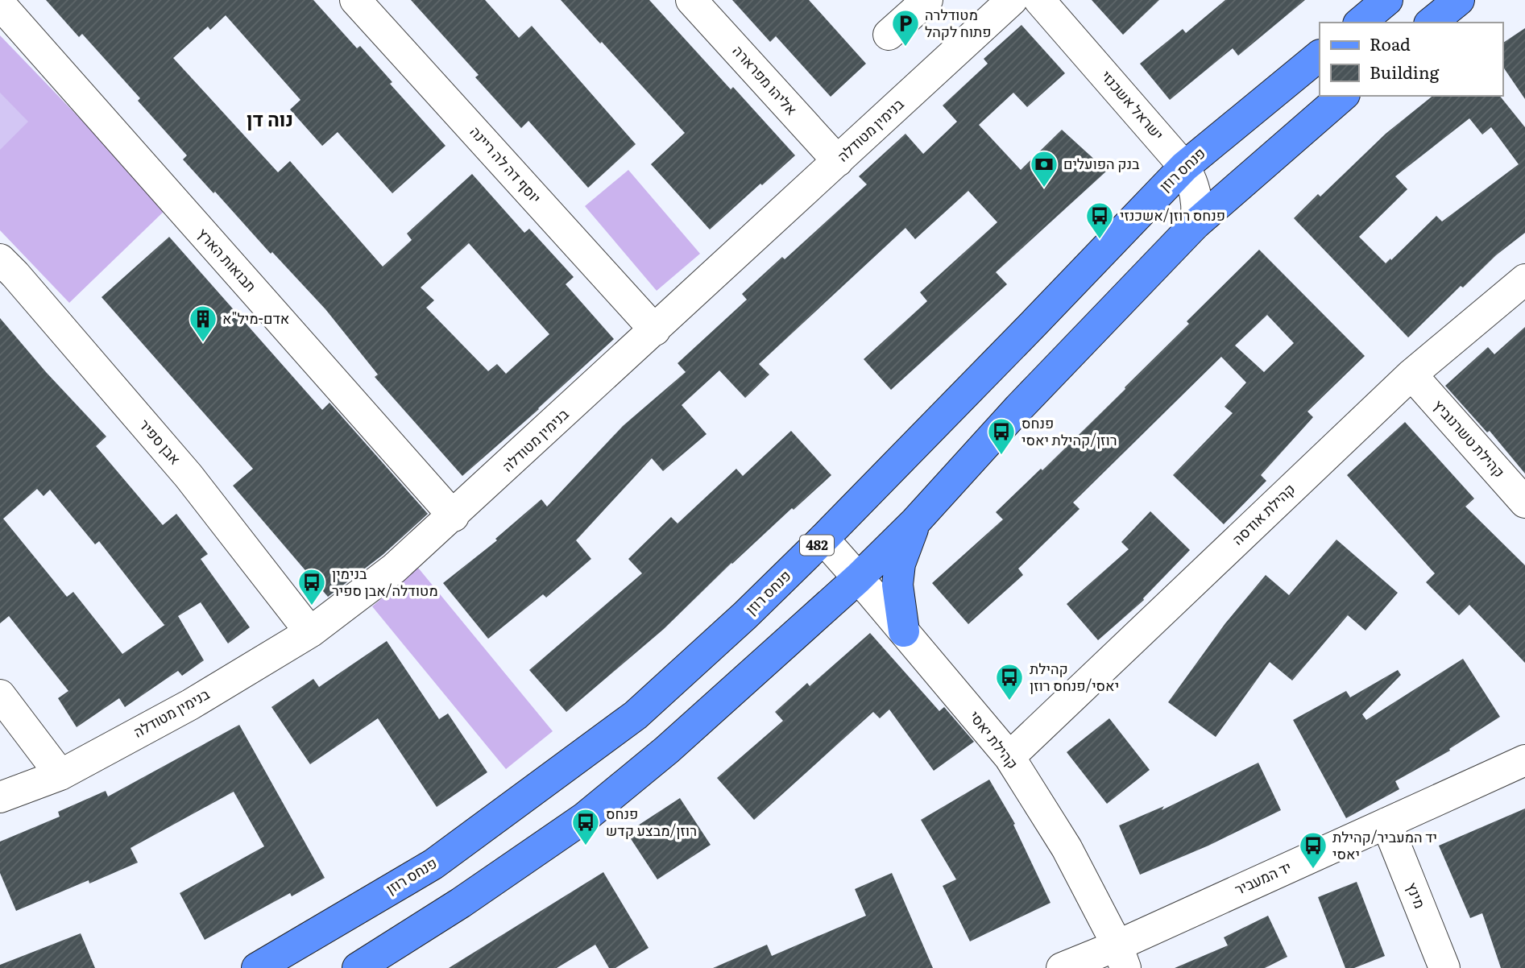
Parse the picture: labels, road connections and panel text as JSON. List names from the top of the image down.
{
  "streets": {
    "main road": ["פנחס רוזן", "482"],
    "street": [
      "אליהו מפרארה",
      "ישראל אשכנזי",
      "בנימין מטודלה",
      "יוסף דה לה ריינה",
      "תבואות הארץ",
      "קהילת טשרנוביץ",
      "אבן ספיר",
      "קהילת אודסה",
      "קהילת יאסי",
      "יד המעביר",
      "מינץ"
    ]
  },
  "crossings": [
    ["אליהו מפרארה", "בנימין מטודלה"],
    ["ישראל אשכנזי", "פנחס רוזן"],
    ["בנימין מטודלה", "יוסף דה לה ריינה"],
    ["בנימין מטודלה", "תבואות הארץ"],
    ["בנימין מטודלה", "אבן ספיר"],
    ["פנחס רוזן", "קהילת יאסי"],
    ["קהילת טשרנוביץ", "קהילת אודסה"],
    ["קהילת אודסה", "קהילת יאסי"],
    ["קהילת יאסי", "יד המעביר"],
    ["יד המעביר", "מינץ"]
  ],
  "districts": ["נוה דן"],
  "places": {
    "parking": ["מטודלרה פתוח לקהל"],
    "bank": ["בנק הפועלים"],
    "bus stop": [
      "פנחס רוזן/אשכנזי",
      "פנחס רוזן/קהילת יאסי",
      "בנימין מטודלה/אבן ספיר",
      "קהילת יאסי/פנחס רוזן",
      "פנחס רוזן/מבצע קדש",
      "יד המעביר/קהילת יאסי"
    ],
    "building": ["אדם-מיל\"א"]
  },
  "legend": ["Road", "Building"]
}
